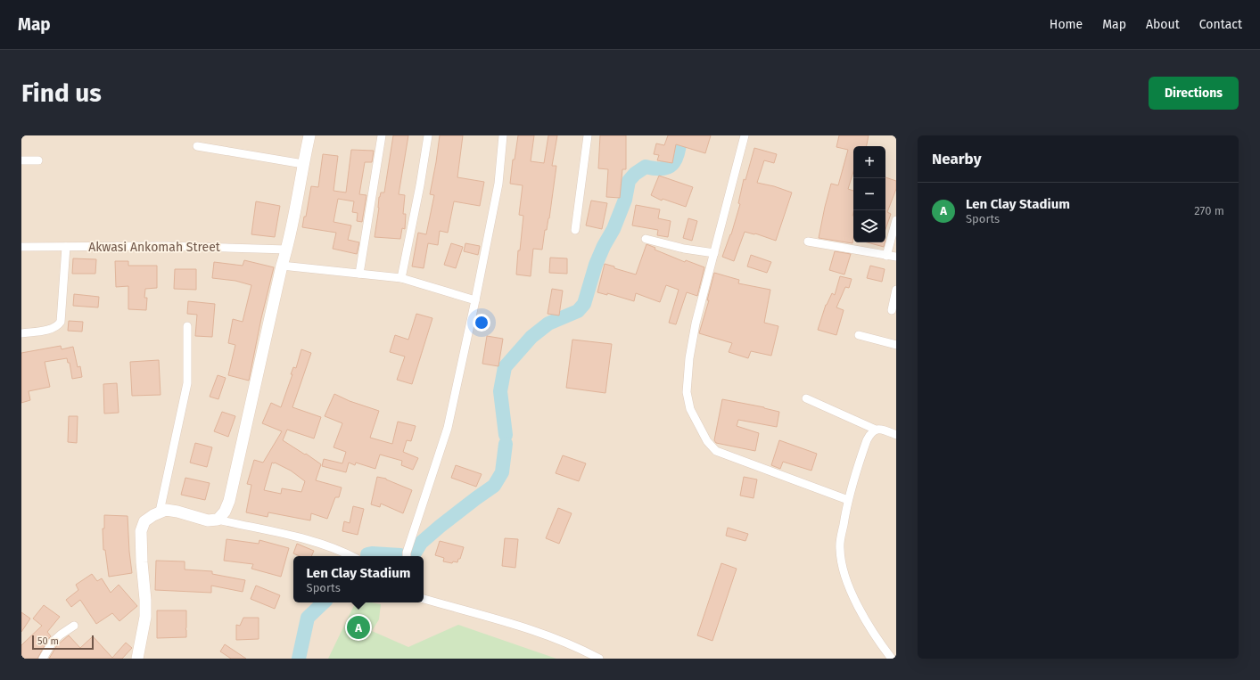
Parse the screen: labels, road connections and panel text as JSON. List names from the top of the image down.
{
  "streets": {
    "street": ["Akwasi Ankomah Street"]
  },
  "scale_bar": "50 m",
  "page": {
    "header": "Map",
    "nav": [
      "Home",
      "Map",
      "About",
      "Contact"
    ],
    "buttons": "Directions",
    "title": "Find us",
    "heading": "Nearby",
    "map_buttons": ["+", "−"],
    "list": [
      {
        "mark": "A",
        "name": "Len Clay Stadium",
        "note": "Sports",
        "value": "270 m"
      }
    ],
    "popup": ["Len Clay Stadium", "Sports"],
    "pins": "A",
    "scale": "50 m"
  }
}
